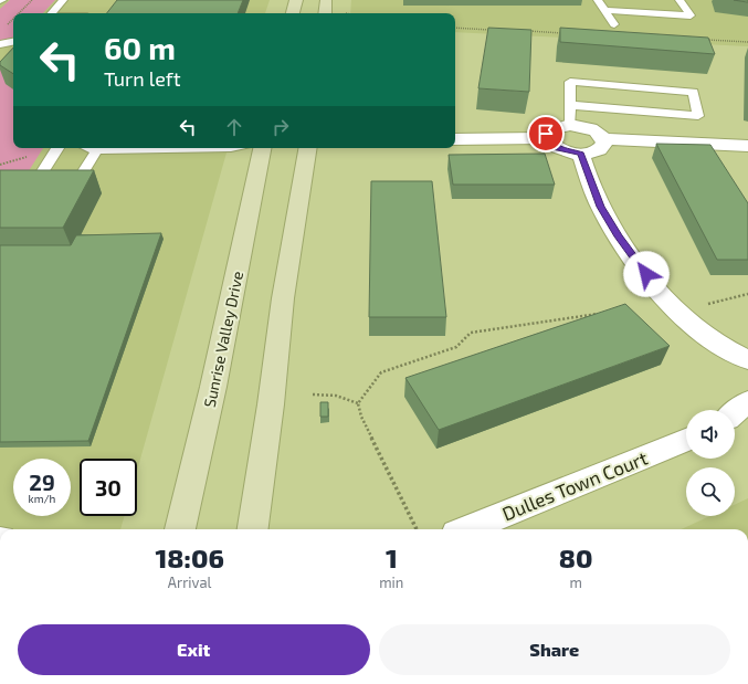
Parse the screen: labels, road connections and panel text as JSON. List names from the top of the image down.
{
  "streets": {
    "main road": ["Sunrise Valley Drive"],
    "street": ["Dulles Town Court"]
  },
  "page": {
    "turn": ["60 m", "Turn left"],
    "speed": "29 km/h",
    "limit": "30",
    "eta": [
      "18:06",
      "Arrival",
      "1",
      "min",
      "80",
      "m"
    ],
    "buttons": ["Exit", "Share"]
  }
}
